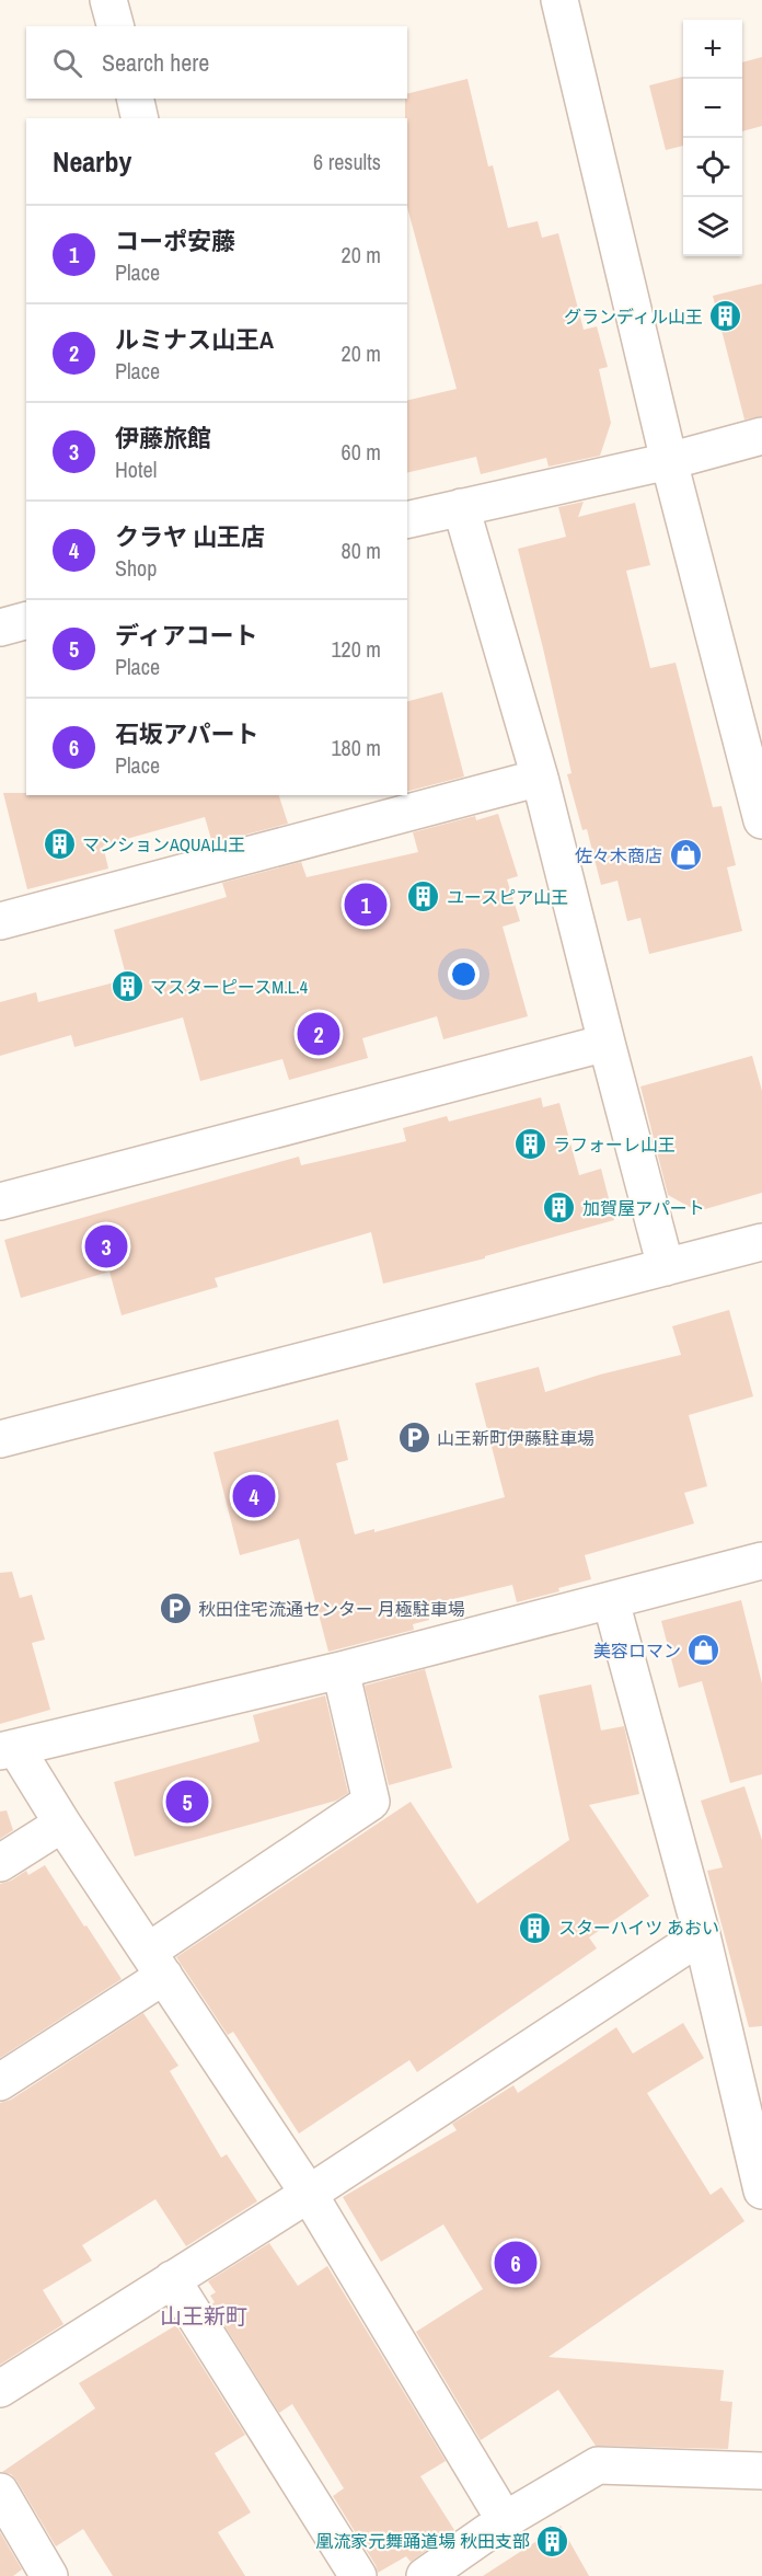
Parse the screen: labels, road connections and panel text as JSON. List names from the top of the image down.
{
  "districts": ["山王新町"],
  "places": {
    "building": [
      "グランディル山王",
      "マンションAQUA山王",
      "ユースピア山王",
      "マスターピースM.L.4",
      "ラフォーレ山王",
      "加賀屋アパート",
      "スターハイツ あおい",
      "凰流家元舞踊道場 秋田支部"
    ],
    "shop": ["佐々木商店", "美容ロマン"],
    "parking": ["山王新町伊藤駐車場", "秋田住宅流通センター 月極駐車場"]
  },
  "page": {
    "map_buttons": ["+", "−"],
    "search": "Search here",
    "heading": ["Nearby", "6 results"],
    "list": [
      {
        "mark": "1",
        "name": "コーポ安藤",
        "note": "Place",
        "value": "20 m"
      },
      {
        "mark": "2",
        "name": "ルミナス山王A",
        "note": "Place",
        "value": "20 m"
      },
      {
        "mark": "3",
        "name": "伊藤旅館",
        "note": "Hotel",
        "value": "60 m"
      },
      {
        "mark": "4",
        "name": "クラヤ 山王店",
        "note": "Shop",
        "value": "80 m"
      },
      {
        "mark": "5",
        "name": "ディアコート",
        "note": "Place",
        "value": "120 m"
      },
      {
        "mark": "6",
        "name": "石坂アパート",
        "note": "Place",
        "value": "180 m"
      }
    ],
    "pins": [
      "1",
      "2",
      "3",
      "4",
      "5",
      "6"
    ]
  }
}
